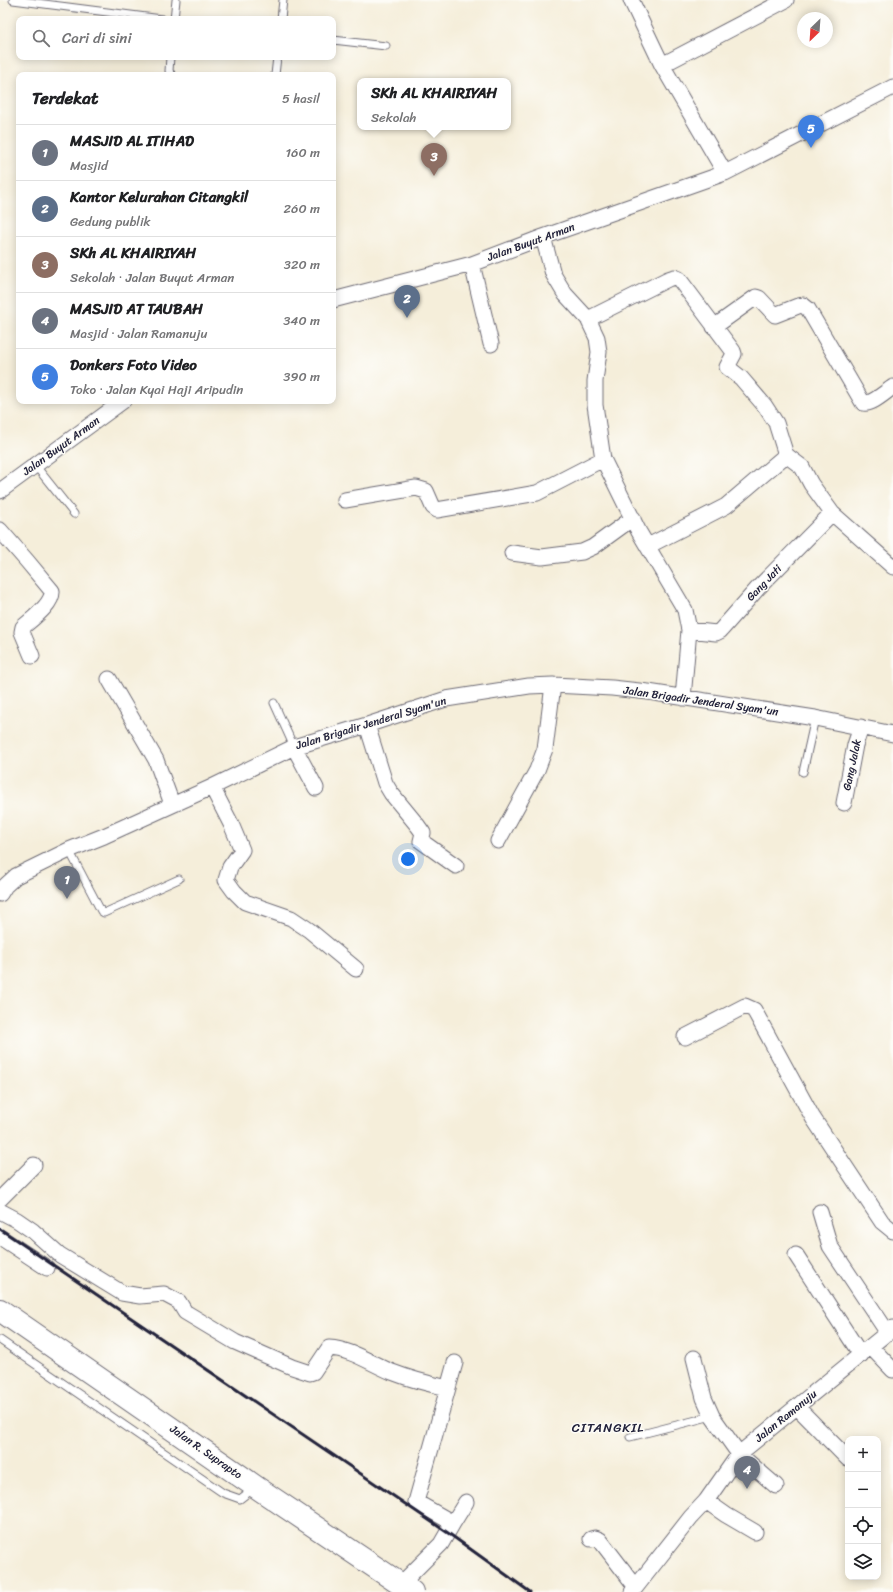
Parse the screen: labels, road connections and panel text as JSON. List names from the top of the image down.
{
  "streets": {
    "highway": ["Jalan R. Suprapto"],
    "street": [
      "Jalan Buyut Arman",
      "Gang Jati",
      "Jalan Brigadir Jenderal Syam'un",
      "Gang Jalak",
      "Jalan Ramanuju"
    ]
  },
  "crossings": [
    ["Jalan Brigadir Jenderal Syam'un", "Gang Jalak"]
  ],
  "districts": ["CITANGKIL"],
  "north": "bottom left",
  "page": {
    "search": "Cari di sini",
    "heading": ["Terdekat", "5 hasil"],
    "popup": ["SKh AL KHAIRIYAH", "Sekolah"],
    "pins": [
      "5",
      "3",
      "2",
      "1",
      "4"
    ],
    "list": [
      {
        "mark": "1",
        "name": "MASJID AL ITIHAD",
        "note": "Masjid",
        "value": "160 m"
      },
      {
        "mark": "2",
        "name": "Kantor Kelurahan Citangkil",
        "note": "Gedung publik",
        "value": "260 m"
      },
      {
        "mark": "3",
        "name": "SKh AL KHAIRIYAH",
        "note": "Sekolah · Jalan Buyut Arman",
        "value": "320 m"
      },
      {
        "mark": "4",
        "name": "MASJID AT TAUBAH",
        "note": "Masjid · Jalan Ramanuju",
        "value": "340 m"
      },
      {
        "mark": "5",
        "name": "Donkers Foto Video",
        "note": "Toko · Jalan Kyai Haji Aripudin",
        "value": "390 m"
      }
    ],
    "map_buttons": ["+", "−"]
  }
}
